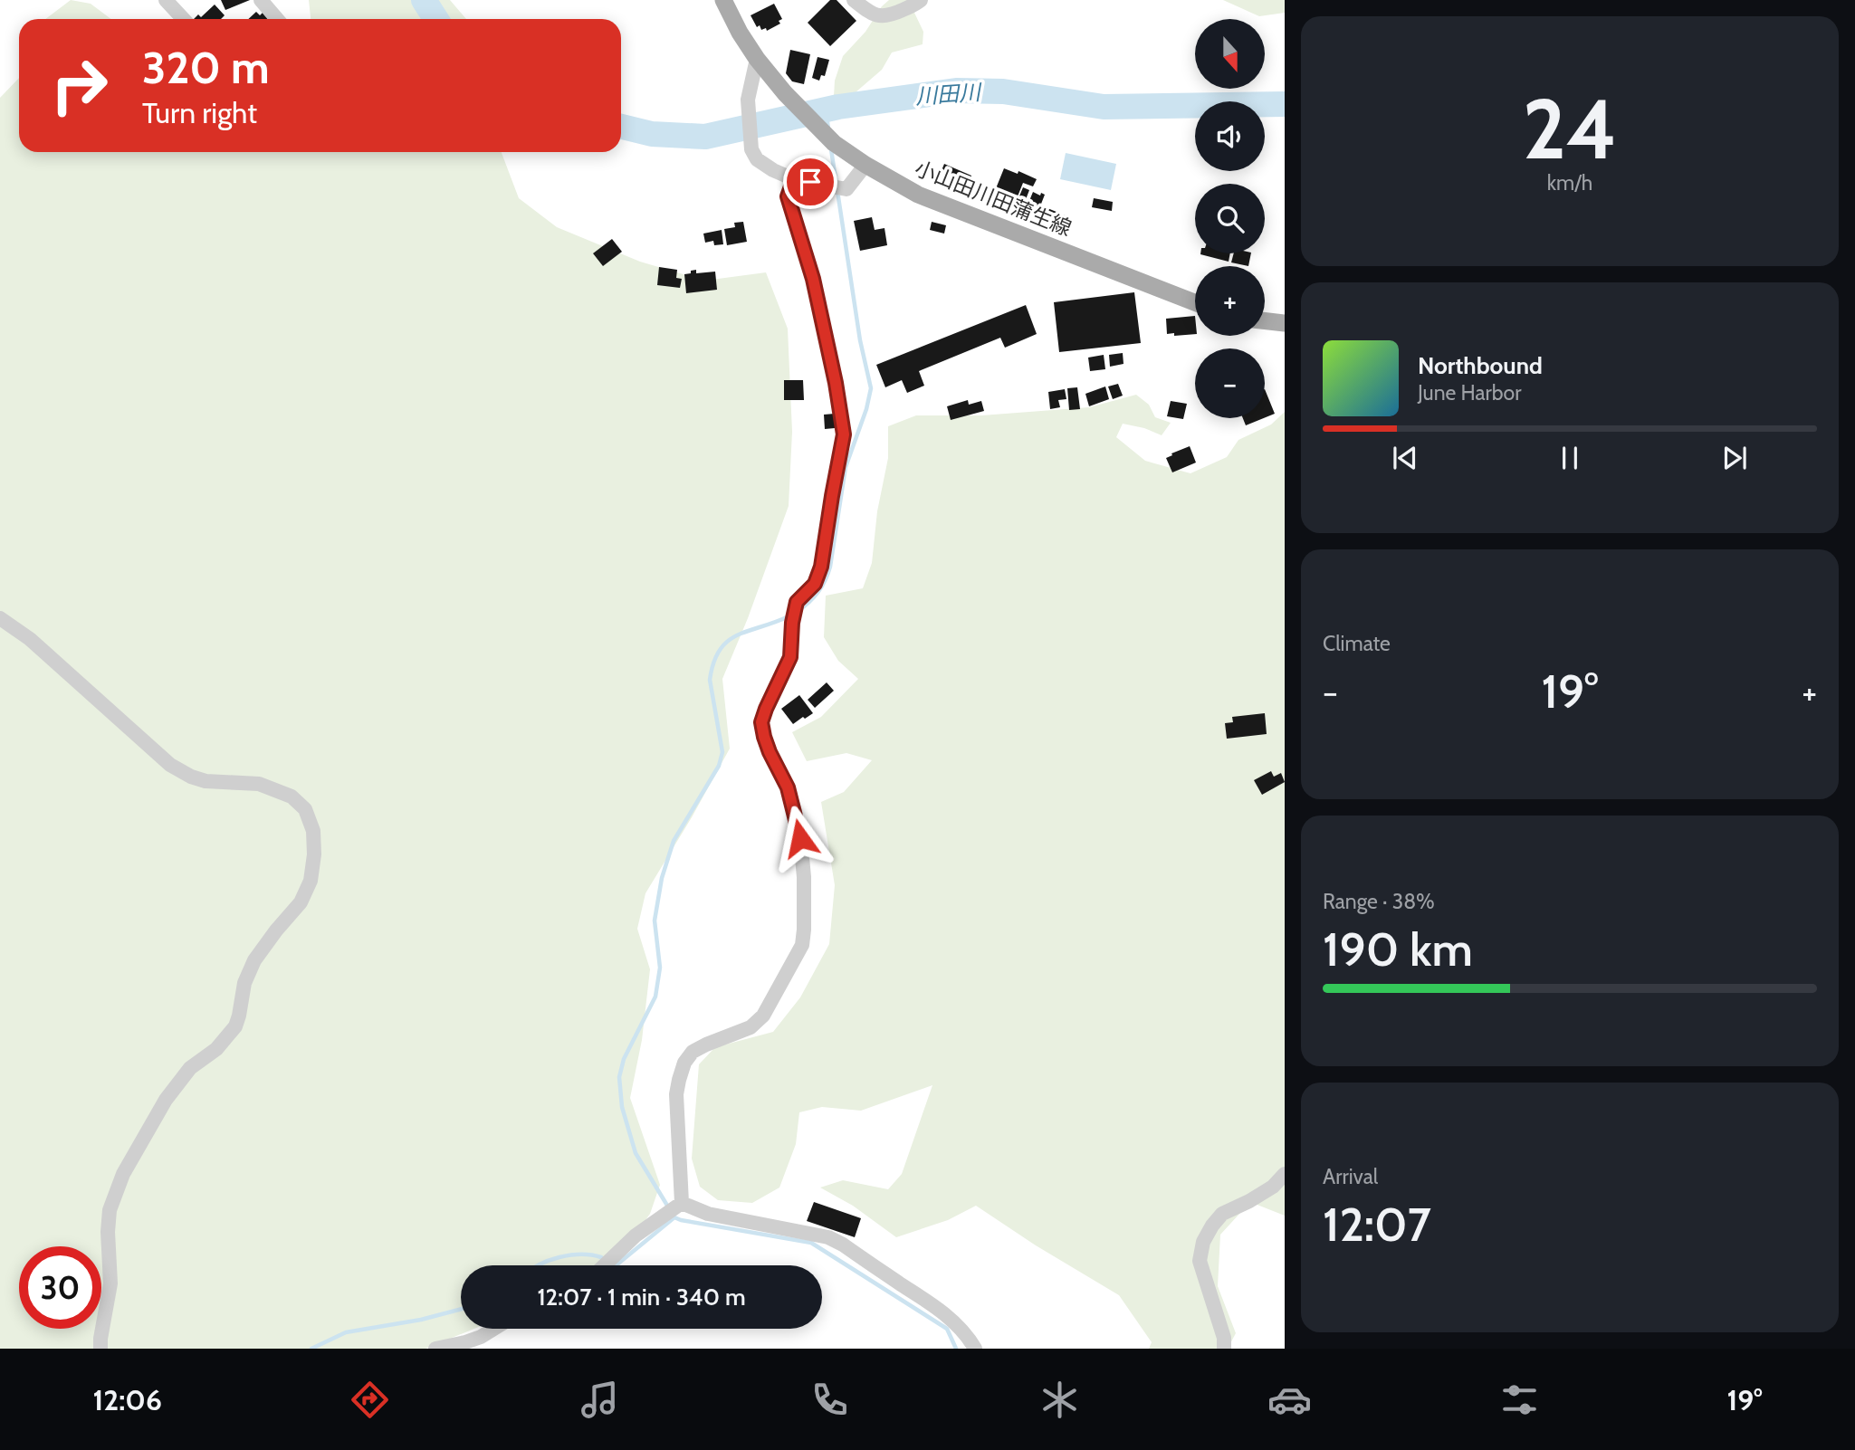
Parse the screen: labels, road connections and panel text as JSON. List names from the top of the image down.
{
  "streets": {
    "main road": ["小山田川田蒲生線"]
  },
  "water": ["川田川"],
  "north": "bottom",
  "page": {
    "tile": [
      ["24", "km/h"],
      "Climate",
      ["Range · 38%", "190 km"],
      ["Arrival", "12:07"]
    ],
    "map_buttons": ["+", "−"],
    "turn": ["320 m", "Turn right"],
    "song": ["Northbound", "June Harbor"],
    "heat": ["−", "19°", "+"],
    "limit": "30",
    "trip": "12:07 · 1 min · 340 m",
    "tabs": ["12:06", "19°"]
  }
}
